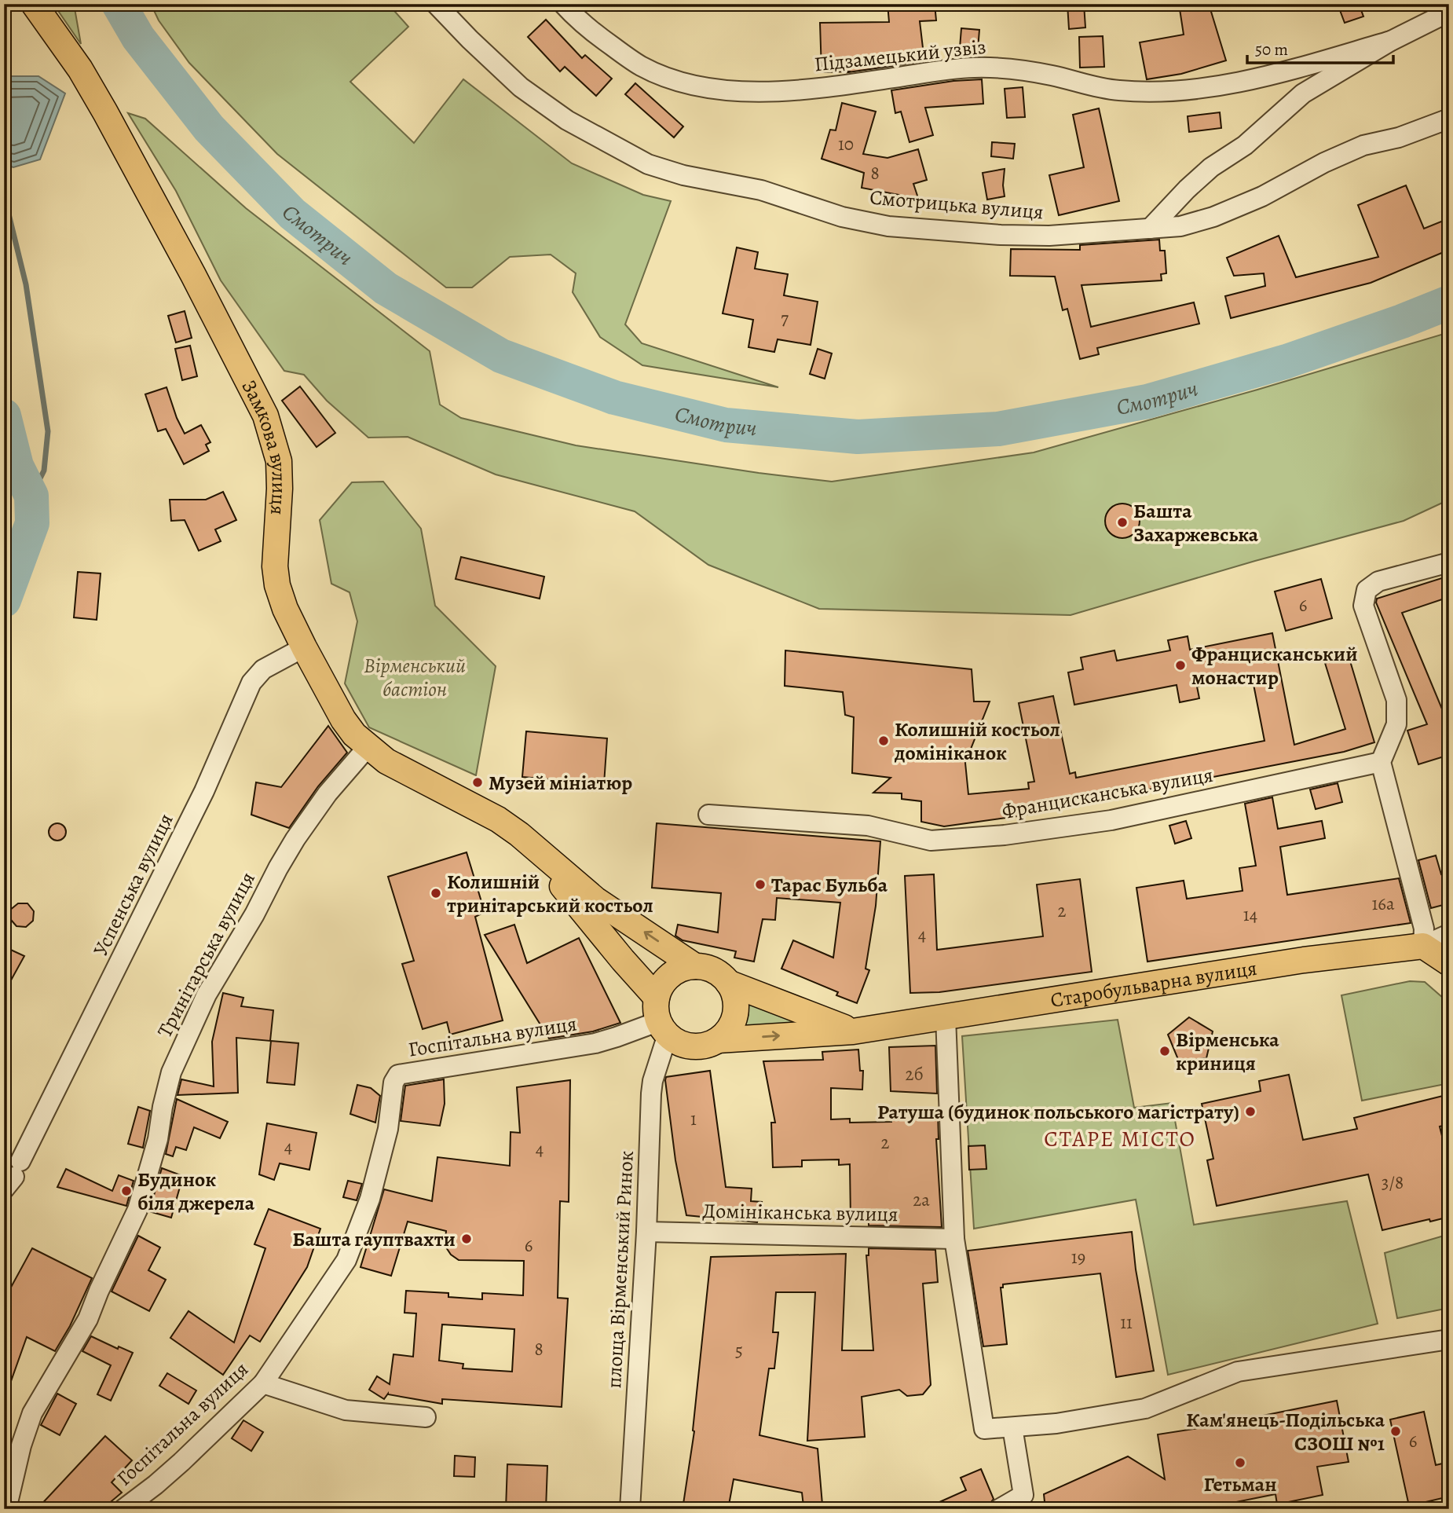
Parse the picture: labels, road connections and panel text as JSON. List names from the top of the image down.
{
  "streets": {
    "main road": ["Замкова вулиця", "Старобульварна вулиця"],
    "street": [
      "Підзамецький узвіз",
      "Смотрицька вулиця",
      "Францисканська вулиця",
      "Успенська вулиця",
      "Тринітарська вулиця",
      "Госпітальна вулиця",
      "Домініканська вулиця",
      "площа Вірменський Ринок"
    ]
  },
  "crossings": [
    ["Замкова вулиця", "Успенська вулиця"],
    ["Замкова вулиця", "Тринітарська вулиця"],
    ["Замкова вулиця", "Старобульварна вулиця"],
    ["Замкова вулиця", "Госпітальна вулиця"],
    ["Замкова вулиця", "площа Вірменський Ринок"],
    ["Старобульварна вулиця", "Госпітальна вулиця"],
    ["Старобульварна вулиця", "площа Вірменський Ринок"],
    ["Госпітальна вулиця", "площа Вірменський Ринок"],
    ["Домініканська вулиця", "площа Вірменський Ринок"]
  ],
  "districts": ["СТАРЕ МІСТО"],
  "water": ["Смотрич"],
  "parks": ["Вірменський бастіон"],
  "places": [
    "Башта Захаржевська",
    "Францисканський монастир",
    "Колишній костьол домініканок",
    "Музей мініатюр",
    "Тарас Бульба",
    "Колишній тринітарський костьол",
    "Вірменська криниця",
    "Ратуша (будинок польського магістрату)",
    "Будинок біля джерела",
    "Башта гауптвахти",
    "Кам'янець-Подільська СЗОШ №1",
    "Гетьман"
  ],
  "house_numbers": [
    "10",
    "8",
    "7",
    "6",
    "16а",
    "2",
    "14",
    "4",
    "2б",
    "1",
    "2",
    "4",
    "4",
    "3/8",
    "2а",
    "6",
    "19",
    "11",
    "8",
    "5",
    "6"
  ],
  "scale_bar": "50 m"
}
